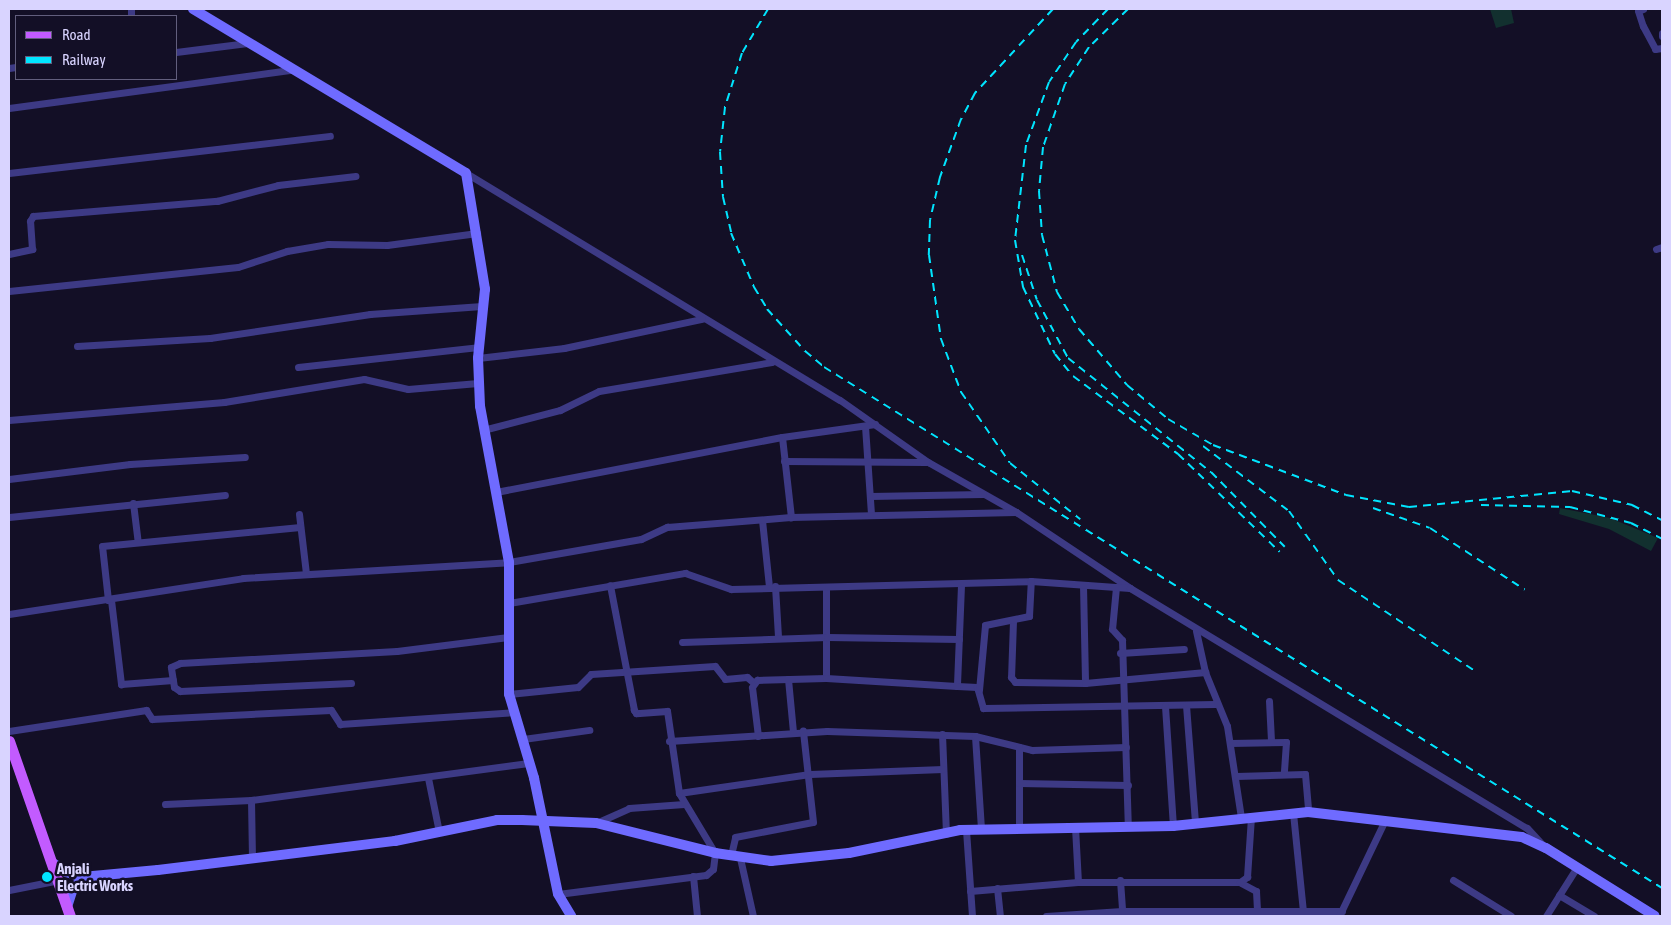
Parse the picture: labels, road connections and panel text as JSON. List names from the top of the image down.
{
  "places": ["Anjali Electric Works"],
  "legend": ["Road", "Railway"]
}
